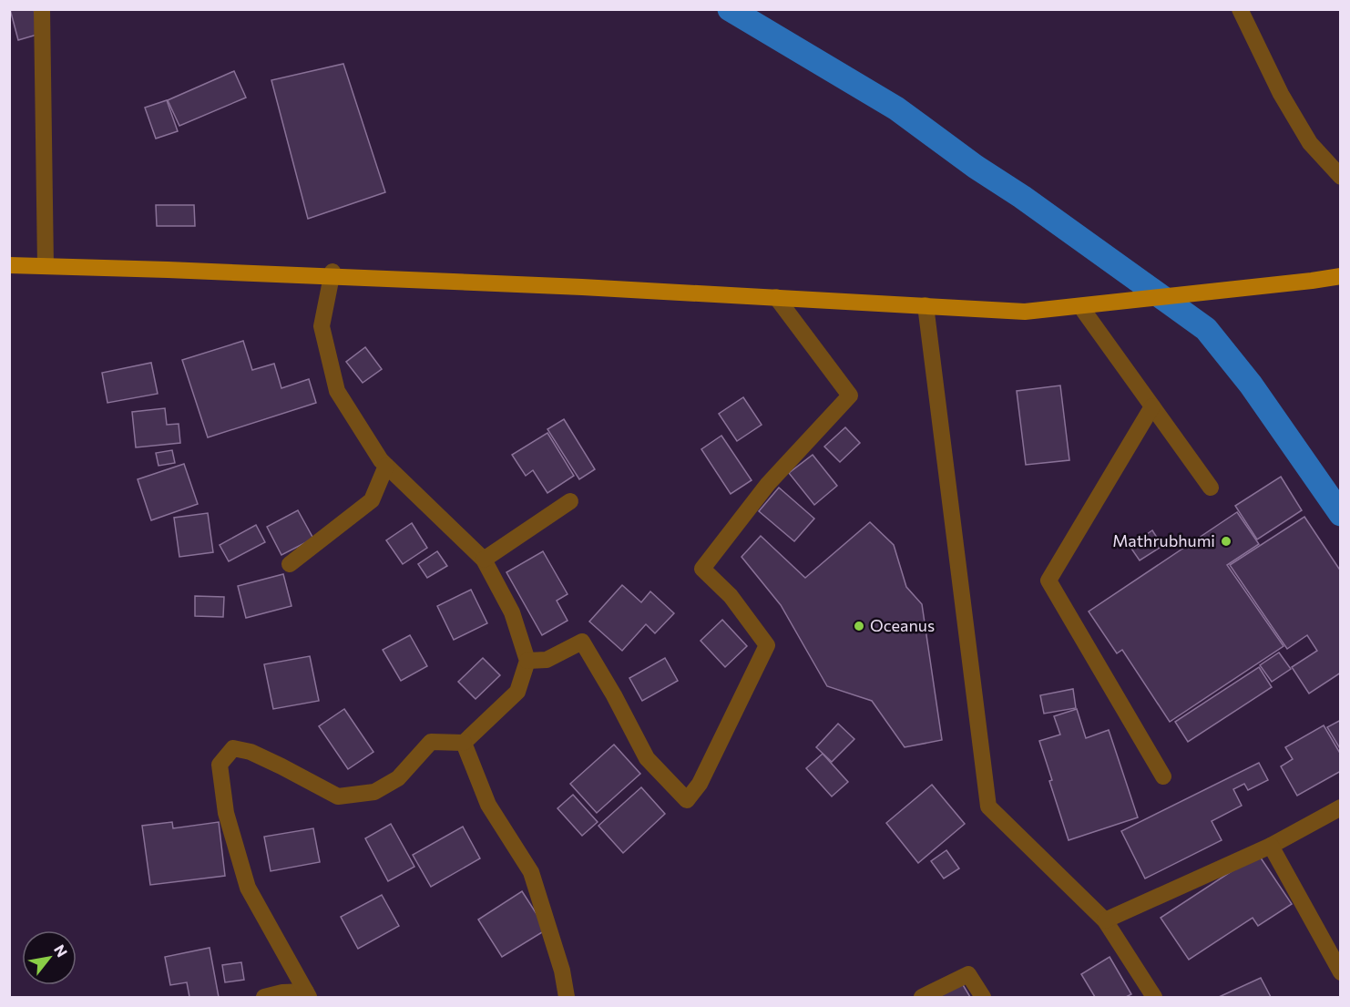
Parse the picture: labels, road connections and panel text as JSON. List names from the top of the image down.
{
  "places": ["Mathrubhumi", "Oceanus"],
  "north": "top right"
}
